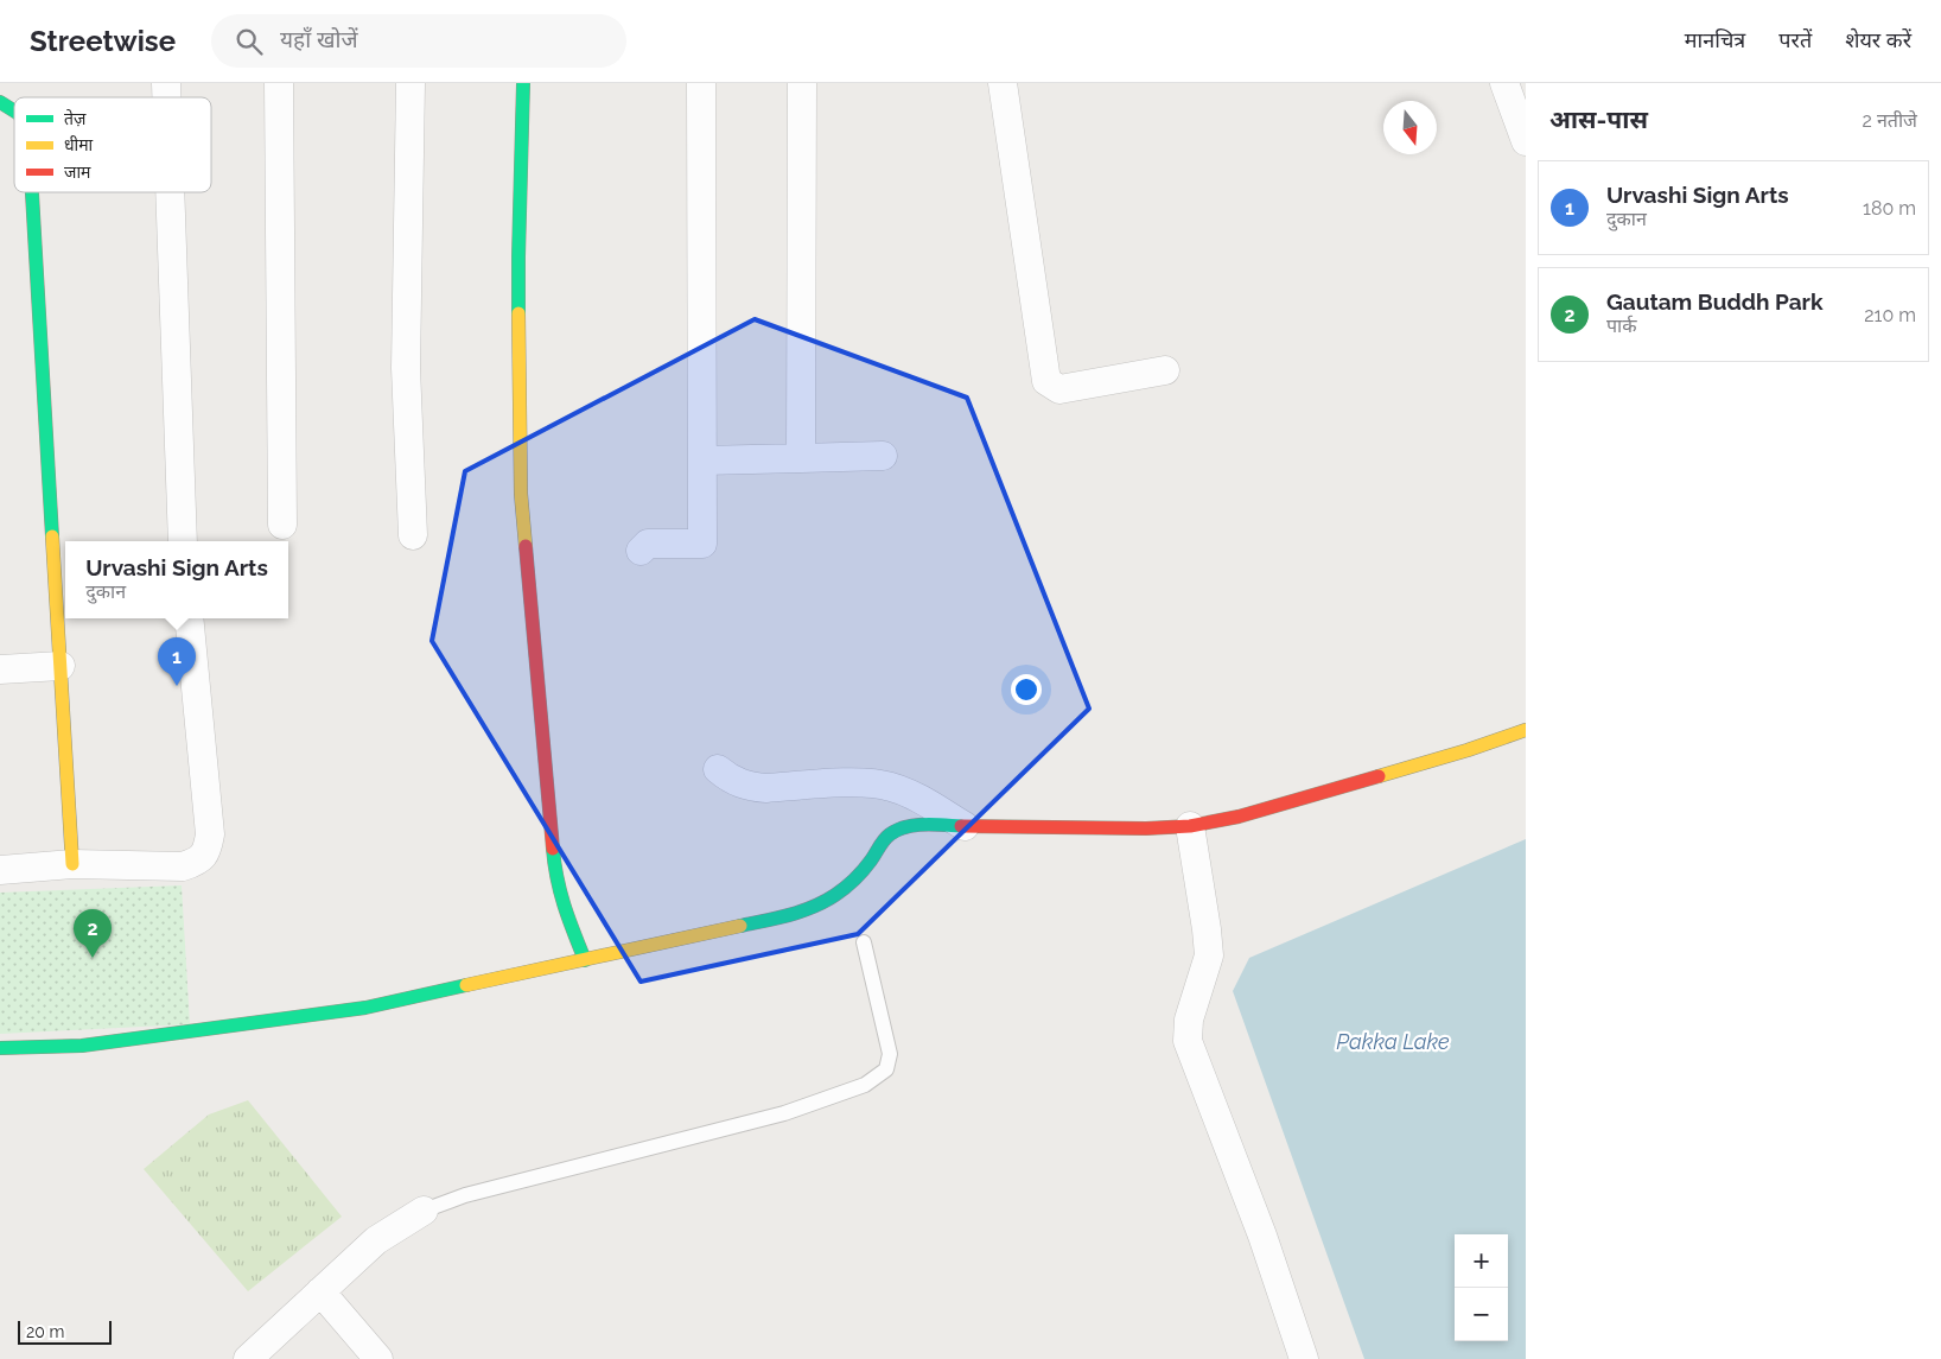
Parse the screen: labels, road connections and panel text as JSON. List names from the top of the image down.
{
  "water": ["Pakka Lake"],
  "legend": ["तेज़", "धीमा", "जाम"],
  "scale_bar": "20 m",
  "north": "bottom",
  "page": {
    "header": "Streetwise",
    "search": "यहाँ खोजें",
    "nav": ["मानचित्र", "परतें", "शेयर करें"],
    "heading": ["आस-पास", "2 नतीजे"],
    "list": [
      {
        "mark": "1",
        "name": "Urvashi Sign Arts",
        "note": "दुकान",
        "value": "180 m"
      },
      {
        "mark": "2",
        "name": "Gautam Buddh Park",
        "note": "पार्क",
        "value": "210 m"
      }
    ],
    "popup": ["Urvashi Sign Arts", "दुकान"],
    "pins": ["1", "2"],
    "map_buttons": ["+", "−"],
    "scale": "20 m"
  }
}
